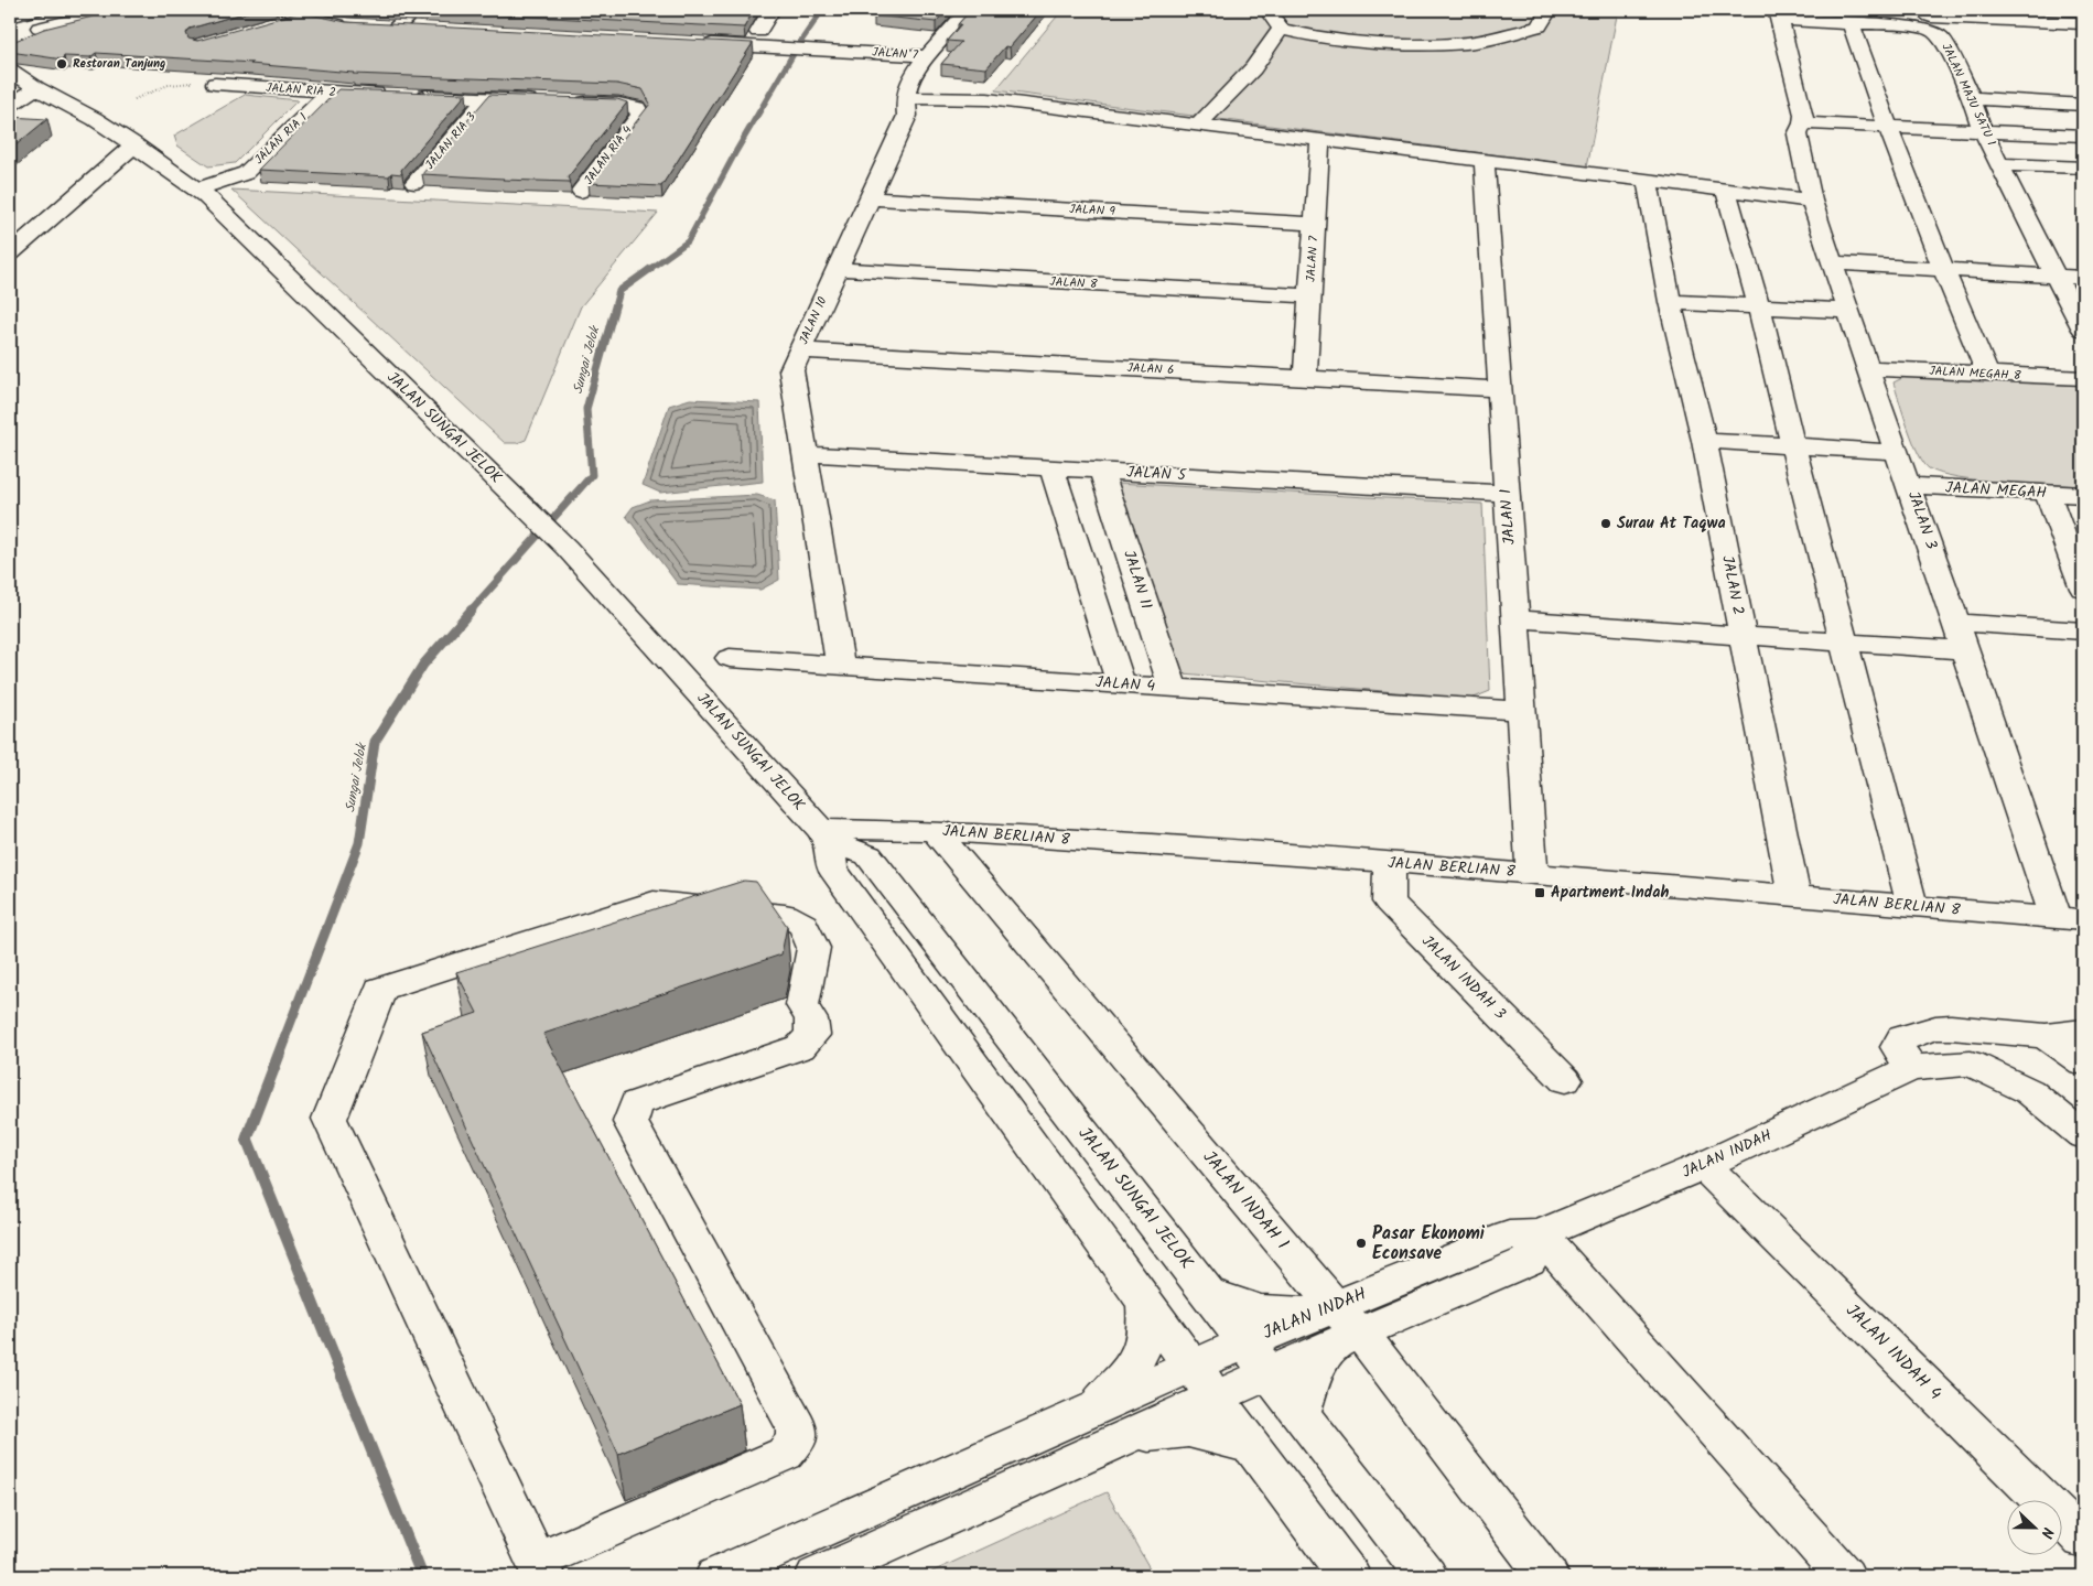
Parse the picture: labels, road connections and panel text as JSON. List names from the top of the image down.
{
  "streets": {
    "street": [
      "JALAN 7",
      "JALAN RIA 2",
      "JALAN MAJU SATU 1",
      "JALAN RIA 1",
      "JALAN RIA 3",
      "JALAN RIA 4",
      "JALAN 9",
      "JALAN 8",
      "JALAN 10",
      "JALAN 6",
      "JALAN MEGAH 8",
      "JALAN SUNGAI JELOK",
      "JALAN 5",
      "JALAN MEGAH",
      "JALAN 1",
      "JALAN 3",
      "JALAN 11",
      "JALAN 2",
      "JALAN 4",
      "JALAN BERLIAN 8",
      "JALAN INDAH 3",
      "JALAN INDAH",
      "JALAN INDAH 1",
      "JALAN INDAH 4"
    ]
  },
  "crossings": [
    ["JALAN 7", "JALAN 9"],
    ["JALAN 7", "JALAN 8"],
    ["JALAN 7", "JALAN 10"],
    ["JALAN 7", "JALAN 6"],
    ["JALAN RIA 2", "JALAN RIA 1"],
    ["JALAN MAJU SATU 1", "JALAN 3"],
    ["JALAN RIA 1", "JALAN SUNGAI JELOK"],
    ["JALAN 9", "JALAN 10"],
    ["JALAN 8", "JALAN 10"],
    ["JALAN 10", "JALAN 6"],
    ["JALAN 10", "JALAN 5"],
    ["JALAN 10", "JALAN 4"],
    ["JALAN 6", "JALAN 1"],
    ["JALAN MEGAH 8", "JALAN 3"],
    ["JALAN SUNGAI JELOK", "JALAN BERLIAN 8"],
    ["JALAN SUNGAI JELOK", "JALAN INDAH"],
    ["JALAN 5", "JALAN 1"],
    ["JALAN 5", "JALAN 11"],
    ["JALAN MEGAH", "JALAN 3"],
    ["JALAN 1", "JALAN 4"],
    ["JALAN 1", "JALAN BERLIAN 8"],
    ["JALAN 3", "JALAN BERLIAN 8"],
    ["JALAN 11", "JALAN 4"],
    ["JALAN 2", "JALAN BERLIAN 8"],
    ["JALAN BERLIAN 8", "JALAN INDAH 3"],
    ["JALAN BERLIAN 8", "JALAN INDAH 1"],
    ["JALAN INDAH", "JALAN INDAH 1"],
    ["JALAN INDAH", "JALAN INDAH 4"]
  ],
  "water": ["Sungai Jelok"],
  "places": {
    "other": ["Restoran Tanjung", "Surau At Taqwa", "Pasar Ekonomi Econsave"],
    "transit": ["Apartment Indah"]
  },
  "north": "right"
}
